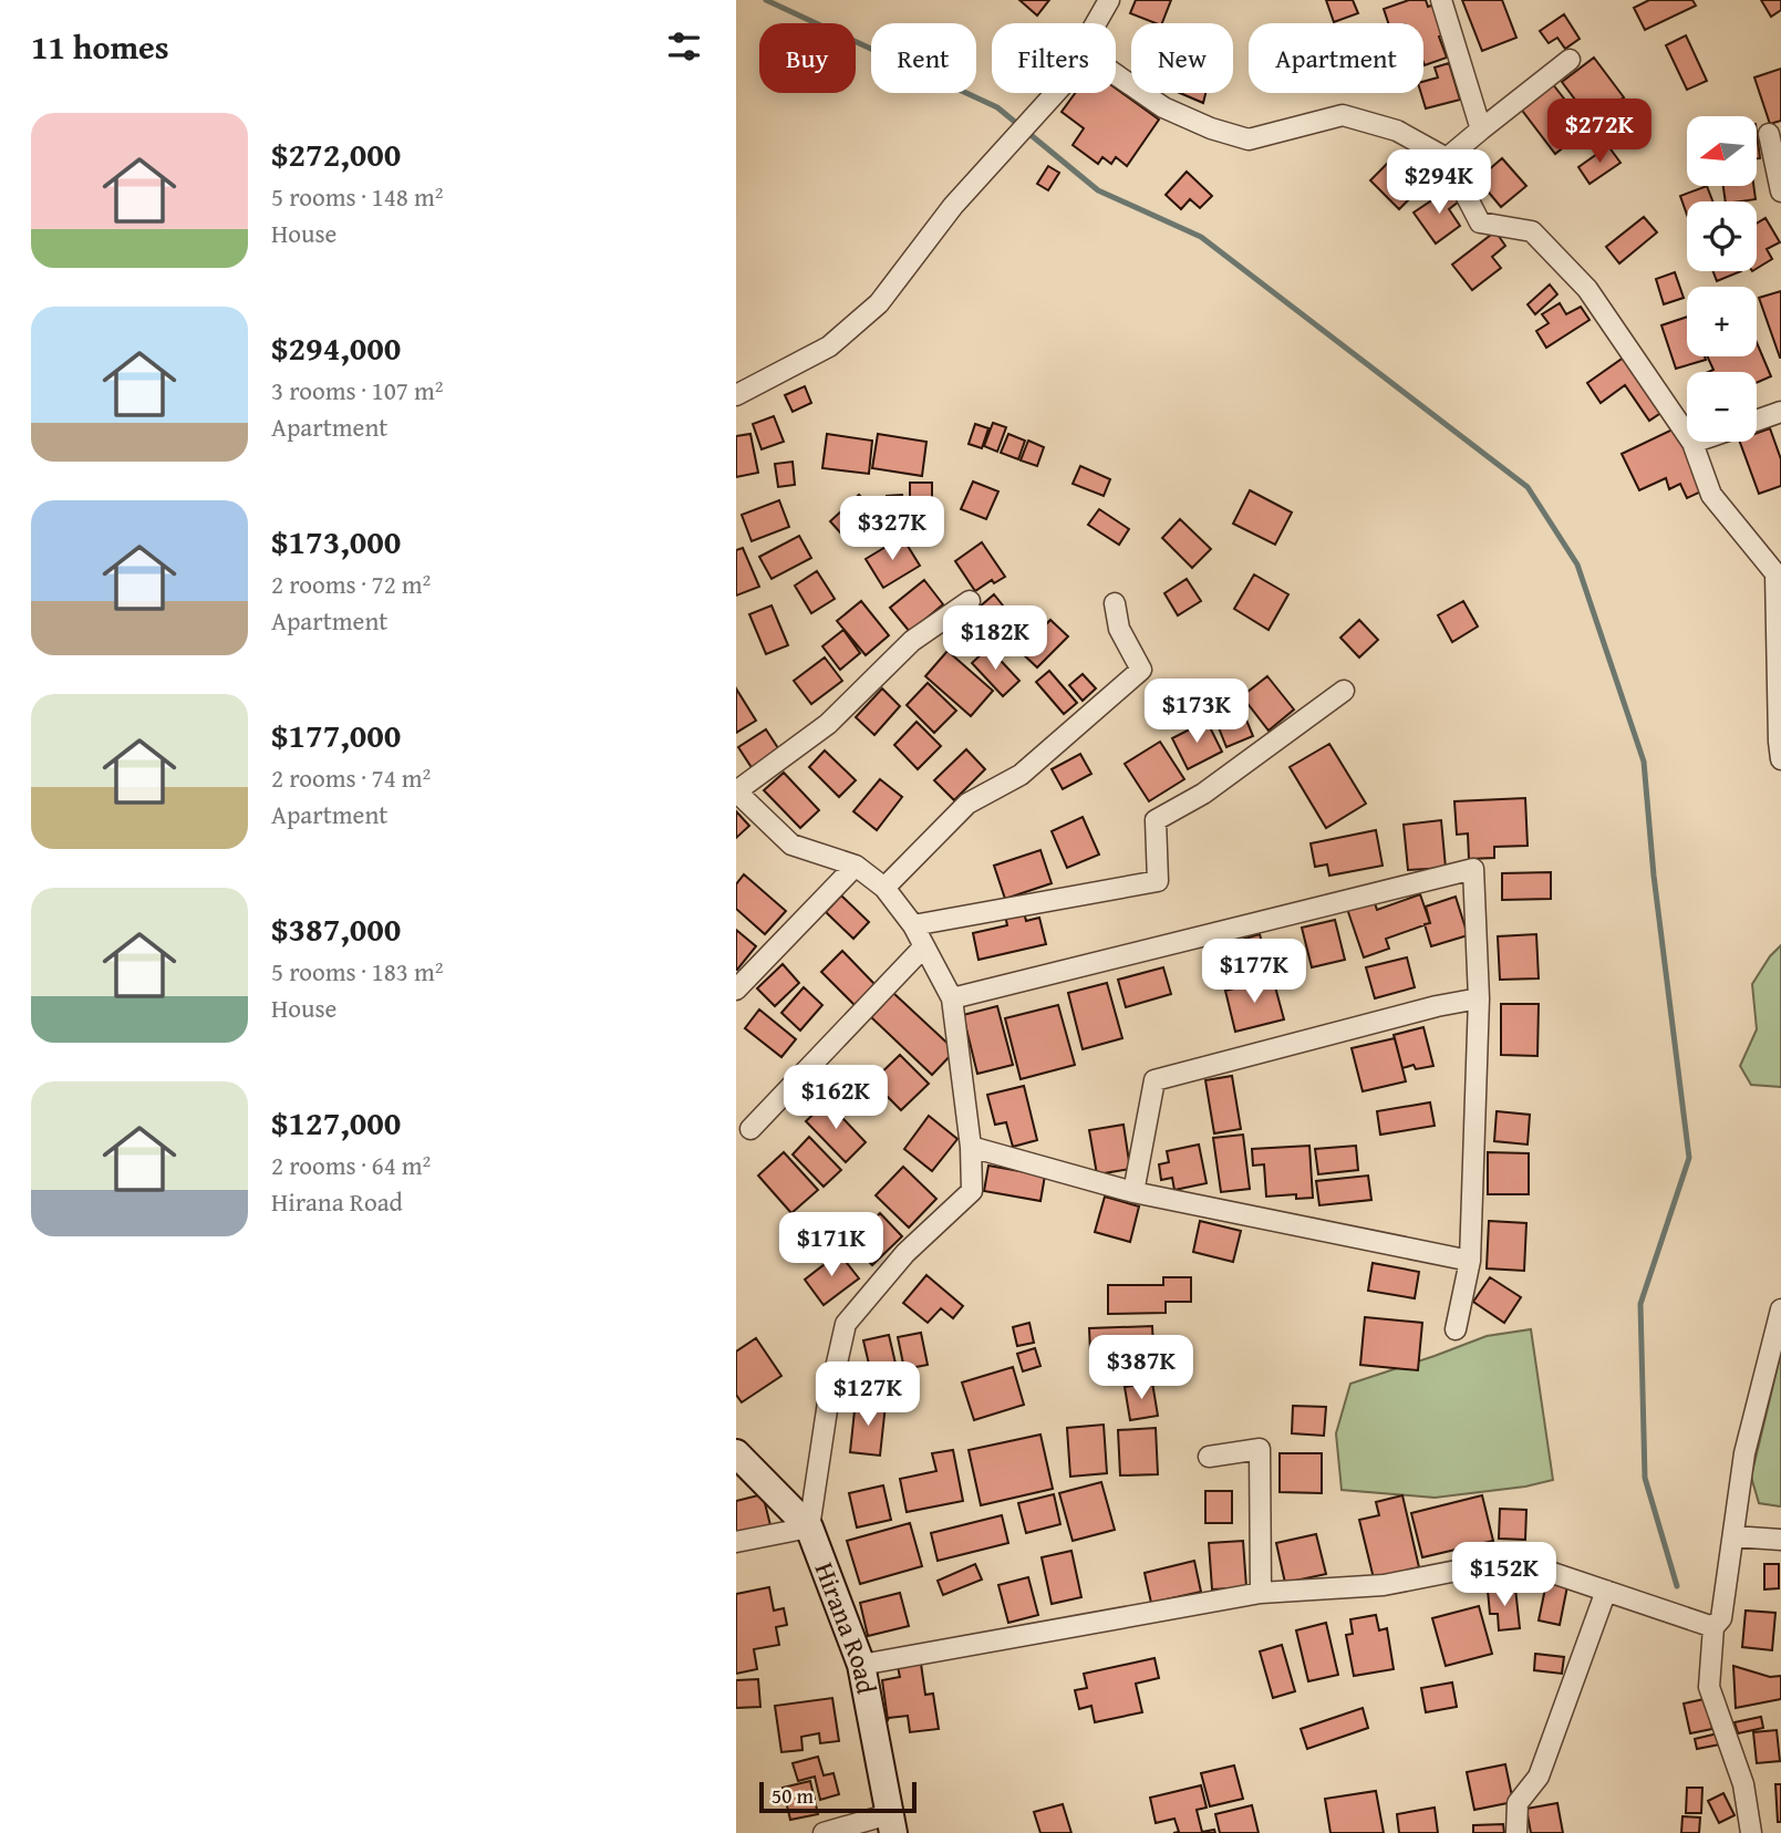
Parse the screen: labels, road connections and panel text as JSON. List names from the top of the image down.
{
  "streets": {
    "street": ["Hirana Road"]
  },
  "scale_bar": "50 m",
  "north": "left",
  "page": {
    "heading": "11 homes",
    "chip": [
      "Buy",
      "Rent",
      "Filters",
      "New",
      "Apartment"
    ],
    "list": [
      {
        "name": "$272,000",
        "note": "5 rooms · 148 m² · House"
      },
      {
        "name": "$294,000",
        "note": "3 rooms · 107 m² · Apartment"
      },
      {
        "name": "$173,000",
        "note": "2 rooms · 72 m² · Apartment"
      },
      {
        "name": "$177,000",
        "note": "2 rooms · 74 m² · Apartment"
      },
      {
        "name": "$387,000",
        "note": "5 rooms · 183 m² · House"
      },
      {
        "name": "$127,000",
        "note": "2 rooms · 64 m² · Hirana Road"
      }
    ],
    "price": [
      "$272K",
      "$294K",
      "$327K",
      "$182K",
      "$173K",
      "$177K",
      "$162K",
      "$171K",
      "$387K",
      "$127K",
      "$152K"
    ],
    "map_buttons": ["+", "−"],
    "scale": "50 m"
  }
}
